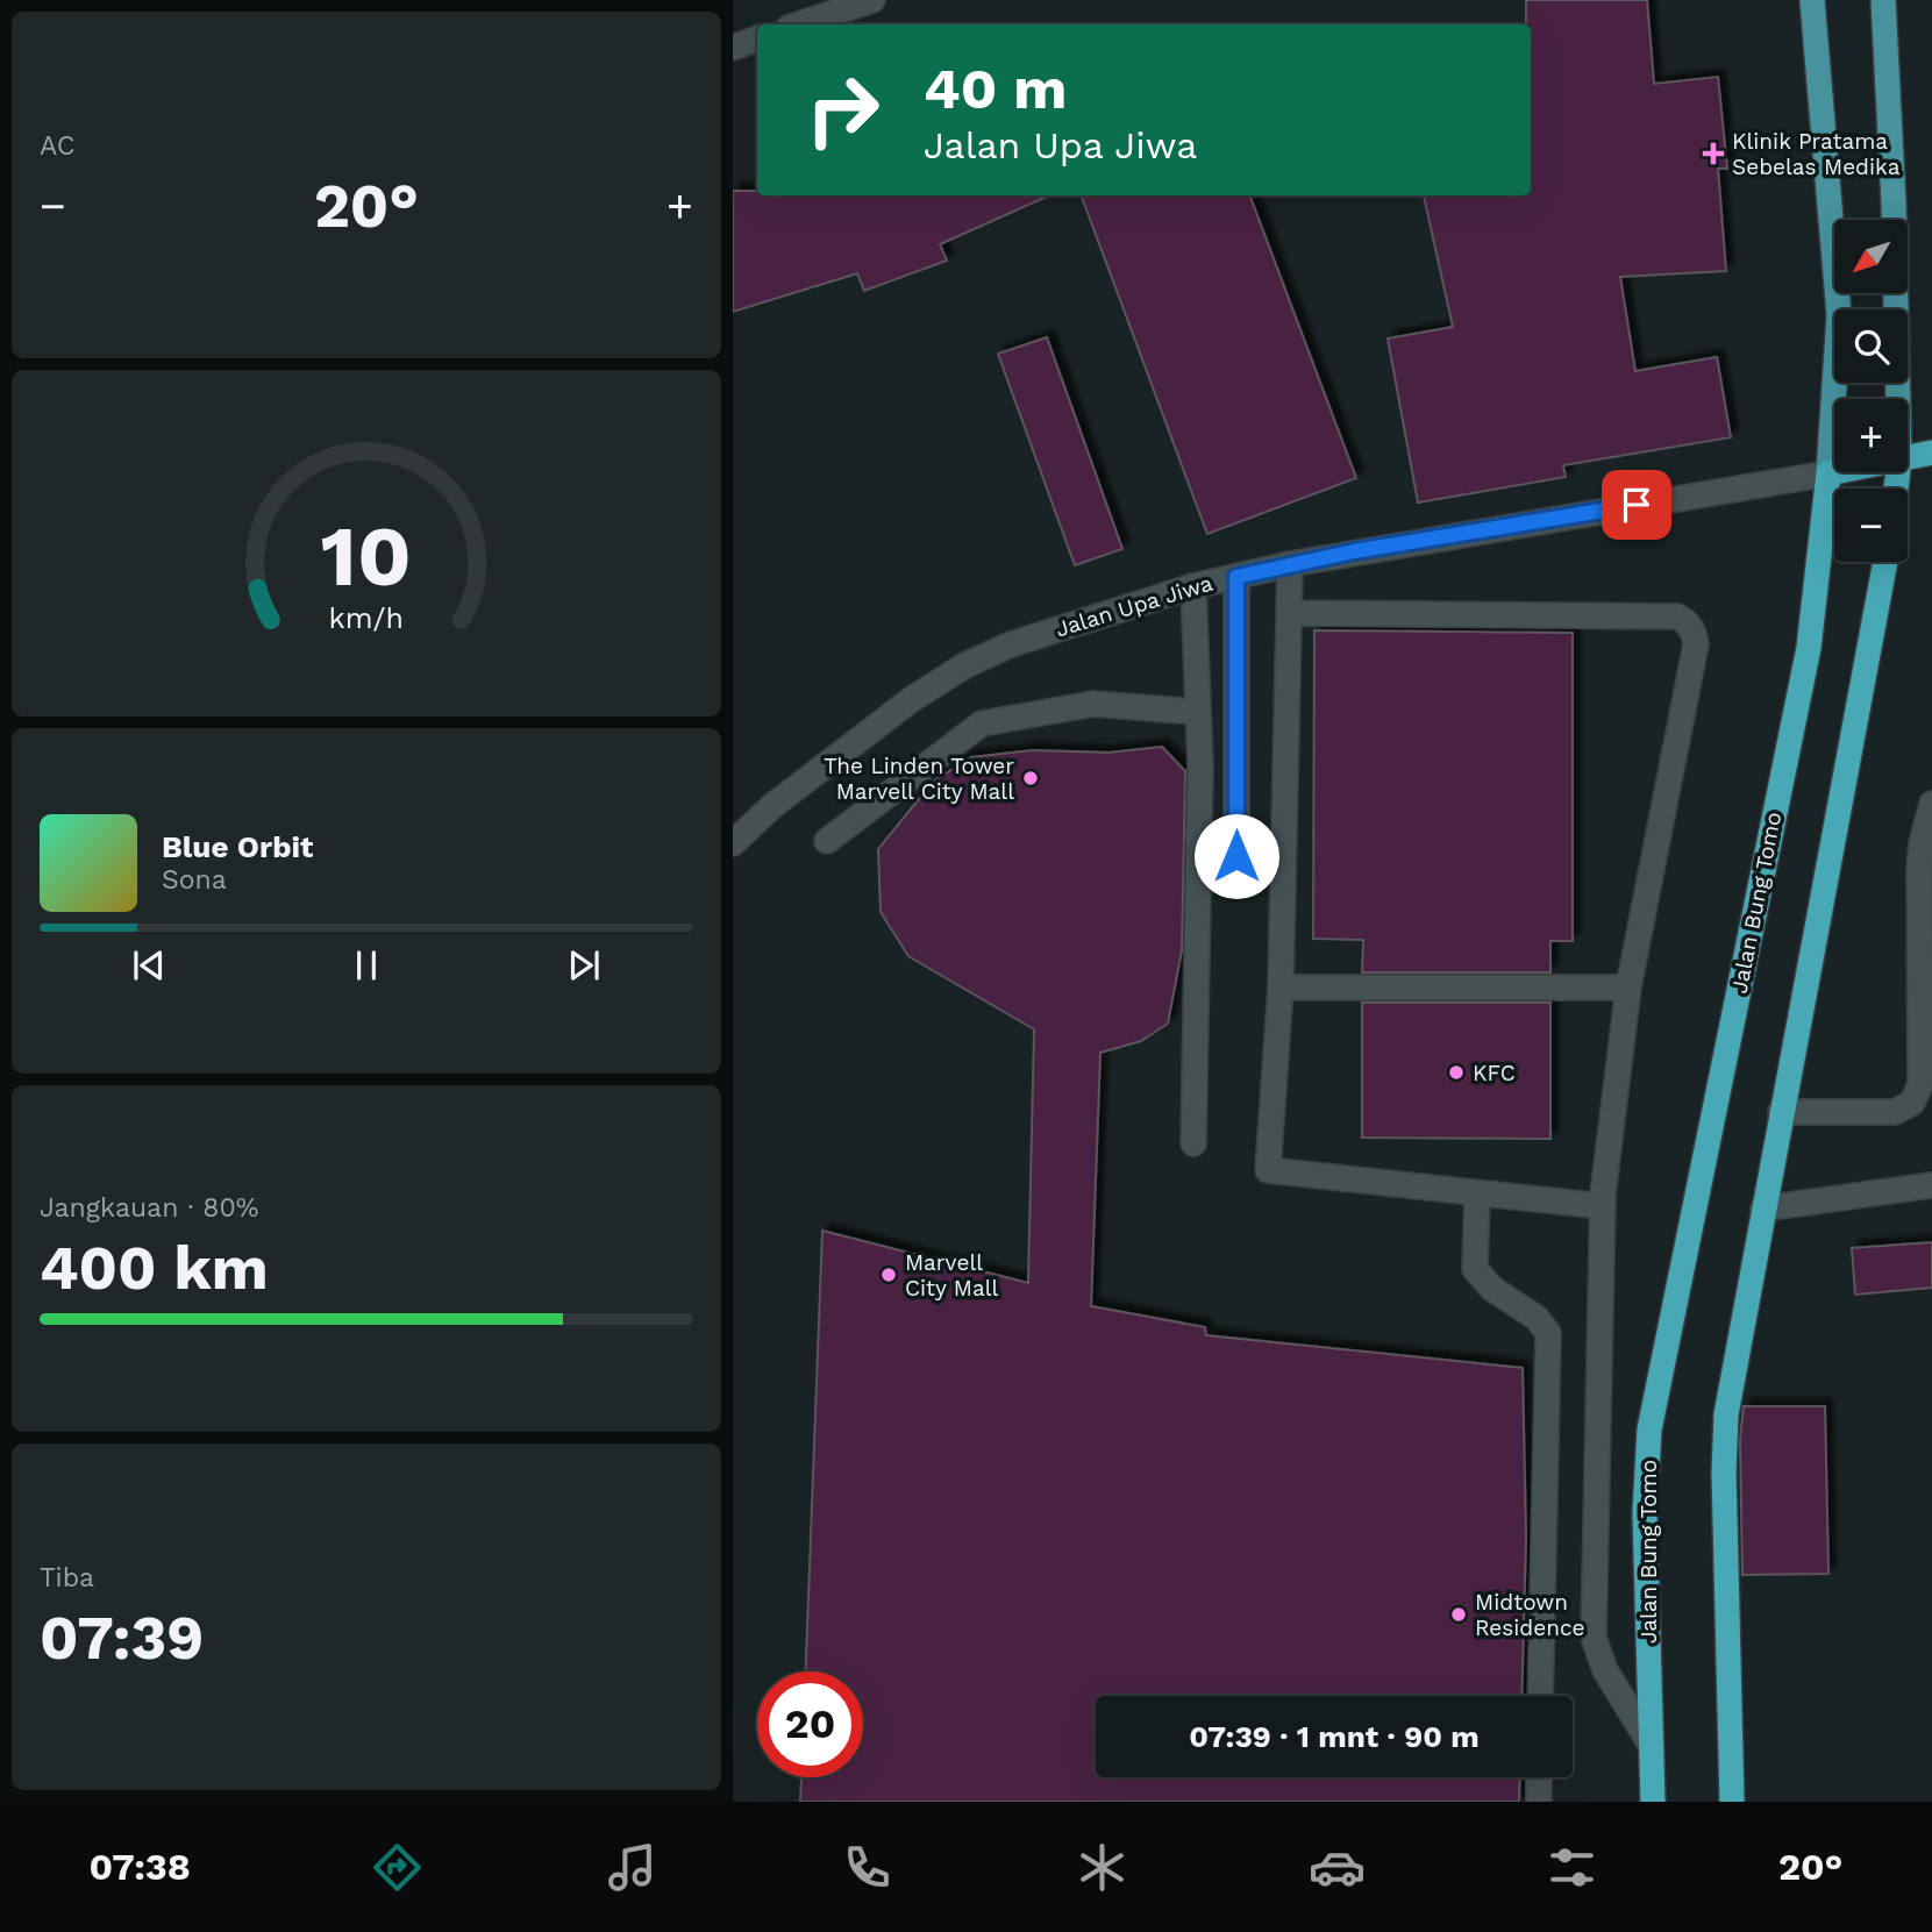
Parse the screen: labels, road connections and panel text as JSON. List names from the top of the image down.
{
  "streets": {
    "highway": ["Jalan Upa Jiwa", "Jalan Bung Tomo"]
  },
  "crossings": [
    ["Jalan Upa Jiwa", "Jalan Bung Tomo"]
  ],
  "places": {
    "health": ["Klinik Pratama Sebelas Medika"],
    "other": [
      "The Linden Tower Marvell City Mall",
      "KFC",
      "Marvell City Mall",
      "Midtown Residence"
    ]
  },
  "north": "bottom left",
  "page": {
    "tile": [
      "AC",
      ["Jangkauan · 80%", "400 km"],
      ["Tiba", "07:39"]
    ],
    "turn": ["40 m", "Jalan Upa Jiwa"],
    "heat": ["−", "20°", "+"],
    "map_buttons": ["+", "−"],
    "song": ["Blue Orbit", "Sona"],
    "limit": "20",
    "trip": "07:39 · 1 mnt · 90 m",
    "tabs": ["07:38", "20°"],
    "gauge": ["10", "km/h"]
  }
}
